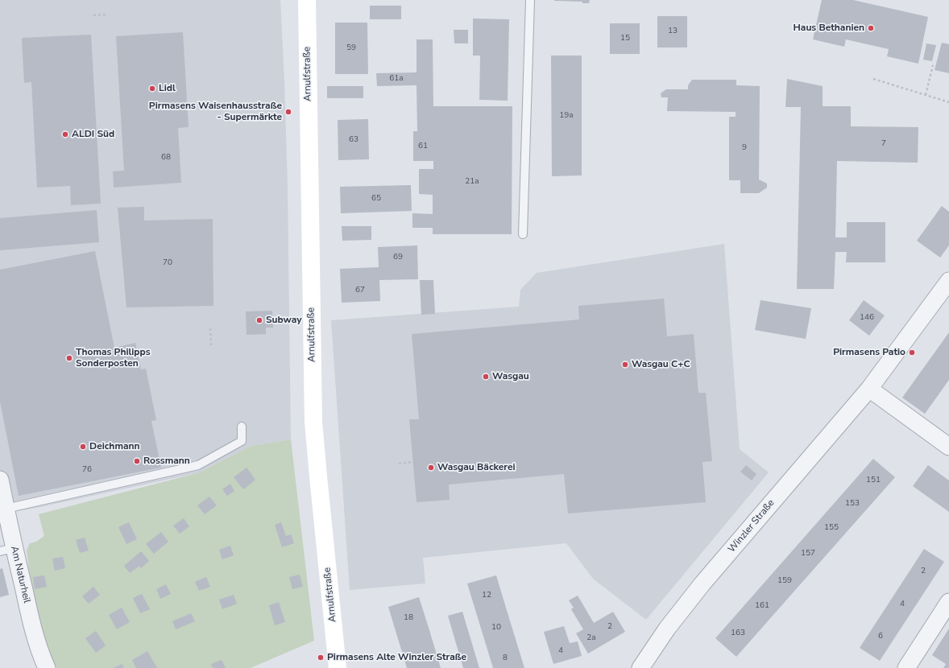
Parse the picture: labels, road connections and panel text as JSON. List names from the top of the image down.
{
  "streets": {
    "street": ["Arnulfstraße", "Winzler Straße", "Am Naturheil"]
  },
  "places": [
    "Haus Bethanien",
    "Lidl",
    "Pirmasens Waisenhausstraße - Supermärkte",
    "ALDI Süd",
    "Subway",
    "Pirmasens Patio",
    "Thomas Philipps Sonderposten",
    "Wasgau C+C",
    "Wasgau",
    "Deichmann",
    "Rossmann",
    "Wasgau Bäckerei",
    "Pirmasens Alte Winzler Straße"
  ],
  "house_numbers": [
    "13",
    "15",
    "59",
    "61a",
    "19a",
    "63",
    "7",
    "61",
    "9",
    "68",
    "21a",
    "65",
    "69",
    "70",
    "67",
    "146",
    "76",
    "151",
    "153",
    "155",
    "157",
    "2",
    "159",
    "12",
    "4",
    "161",
    "18",
    "2",
    "10",
    "163",
    "6",
    "2a",
    "4",
    "8"
  ]
}
